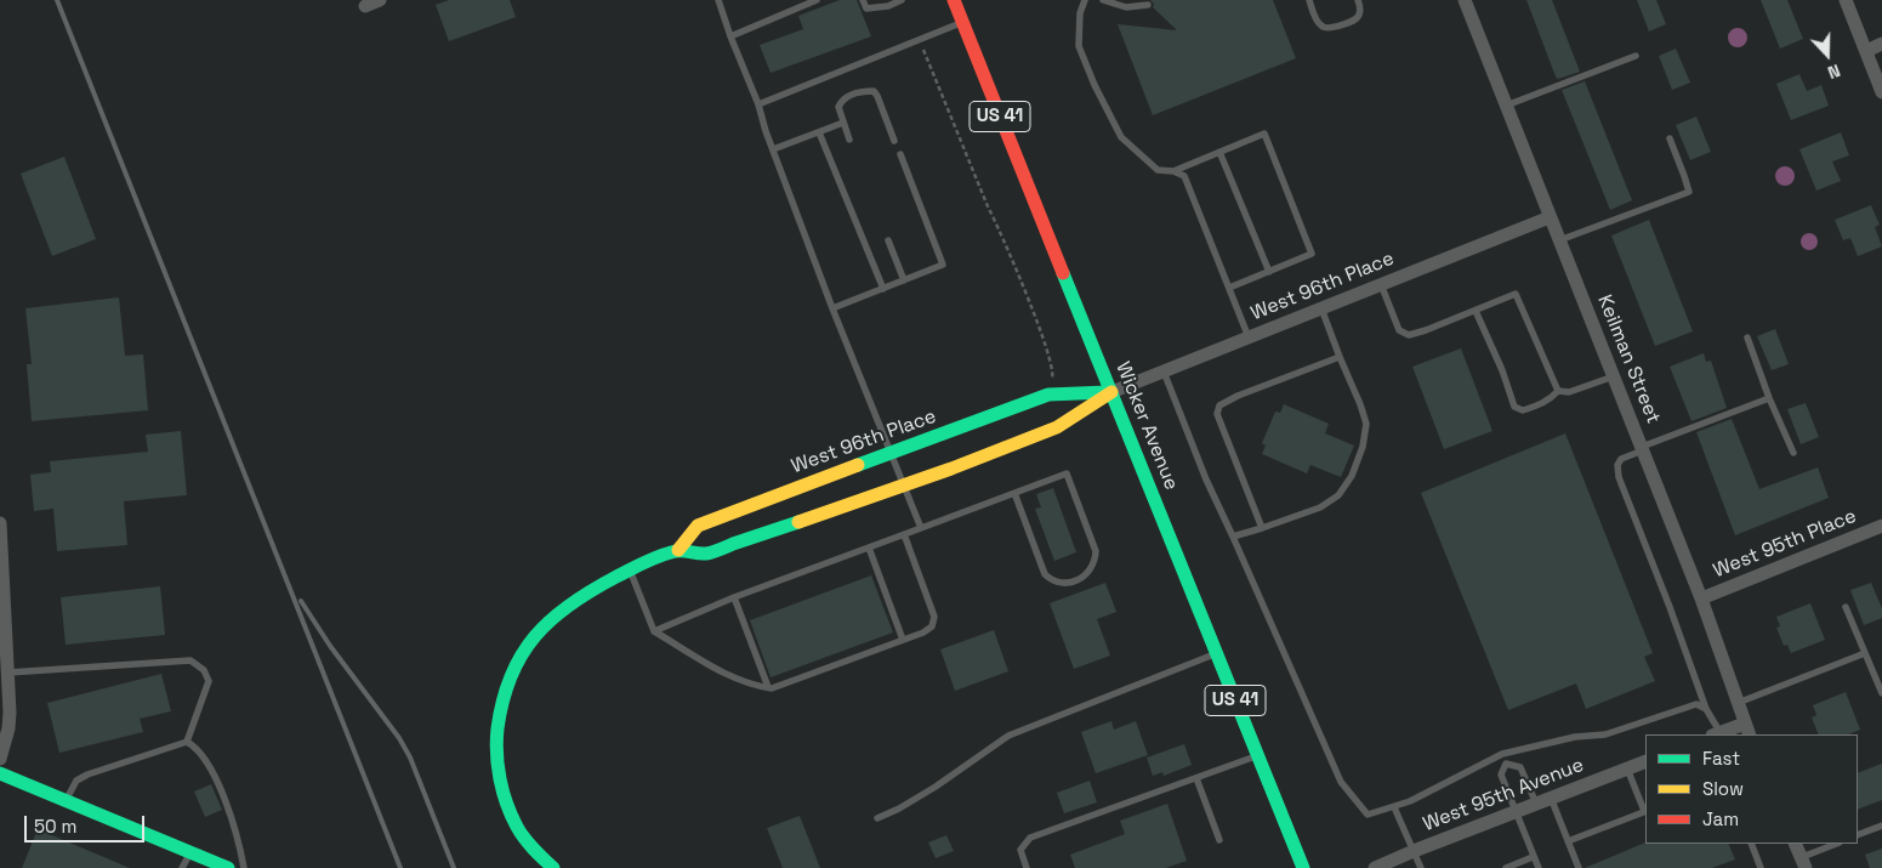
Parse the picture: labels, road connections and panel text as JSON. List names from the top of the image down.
{
  "streets": {
    "main road": ["US 41", "West 96th Place", "Wicker Avenue"],
    "street": ["Keilman Street", "West 95th Place", "West 95th Avenue"]
  },
  "crossings": [
    ["West 96th Place", "Keilman Street"],
    ["West 96th Place", "Wicker Avenue"],
    ["Keilman Street", "West 95th Place"]
  ],
  "legend": ["Fast", "Slow", "Jam"],
  "scale_bar": "50 m",
  "north": "bottom"
}
